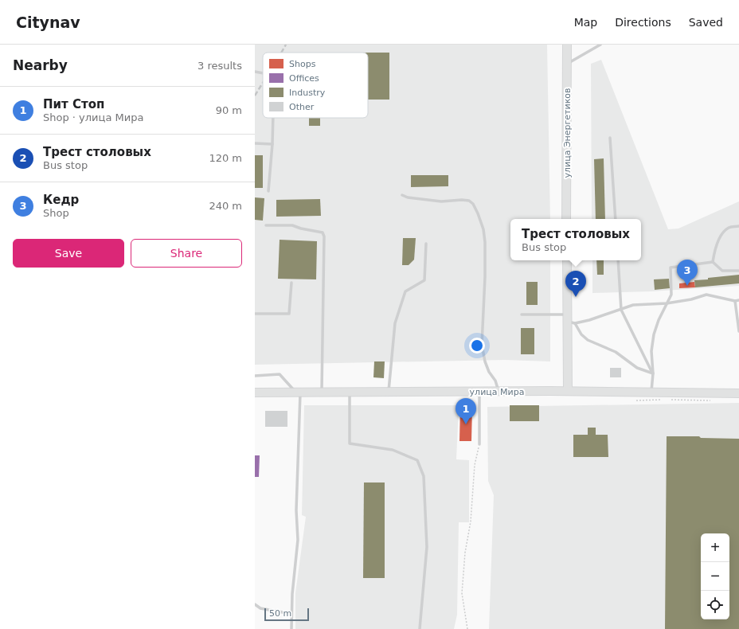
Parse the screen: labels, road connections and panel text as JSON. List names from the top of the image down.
{
  "streets": {
    "main road": ["улица Энергетиков", "улица Мира"]
  },
  "legend": [
    "Shops",
    "Offices",
    "Industry",
    "Other"
  ],
  "scale_bar": "50 m",
  "page": {
    "header": "Citynav",
    "nav": ["Map", "Directions", "Saved"],
    "heading": ["Nearby", "3 results"],
    "list": [
      {
        "mark": "1",
        "name": "Пит Стоп",
        "note": "Shop · улица Мира",
        "value": "90 m"
      },
      {
        "mark": "2",
        "name": "Трест столовых",
        "note": "Bus stop",
        "value": "120 m"
      },
      {
        "mark": "3",
        "name": "Кедр",
        "note": "Shop",
        "value": "240 m"
      }
    ],
    "popup": ["Трест столовых", "Bus stop"],
    "buttons": ["Save", "Share"],
    "pins": ["3", "2", "1"],
    "map_buttons": ["+", "−"],
    "scale": "50 m"
  }
}
